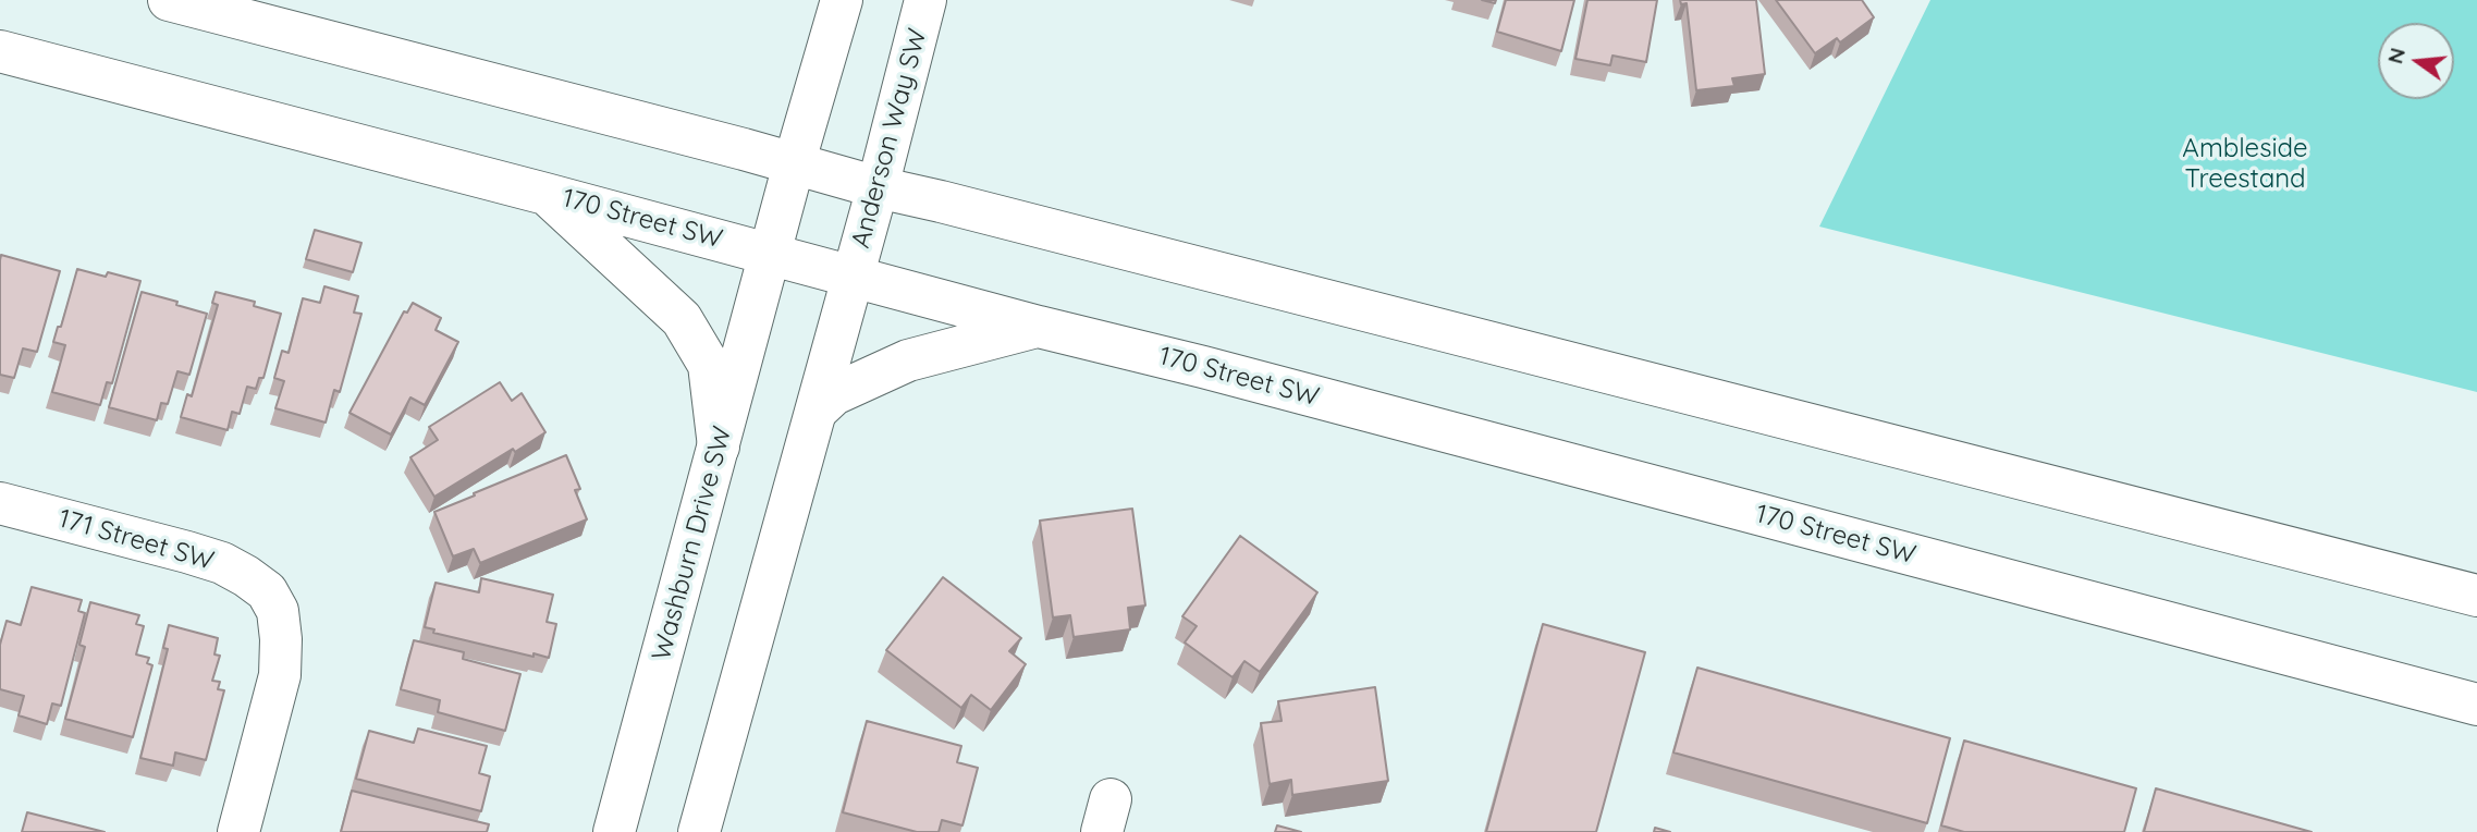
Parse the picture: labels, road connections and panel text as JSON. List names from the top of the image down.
{
  "streets": {
    "main road": [
      "Anderson Way SW",
      "170 Street SW",
      "171 Street SW",
      "Washburn Drive SW"
    ]
  },
  "crossings": [
    ["Anderson Way SW", "170 Street SW"],
    ["170 Street SW", "Washburn Drive SW"]
  ],
  "parks": ["Ambleside Treestand"],
  "north": "left"
}
